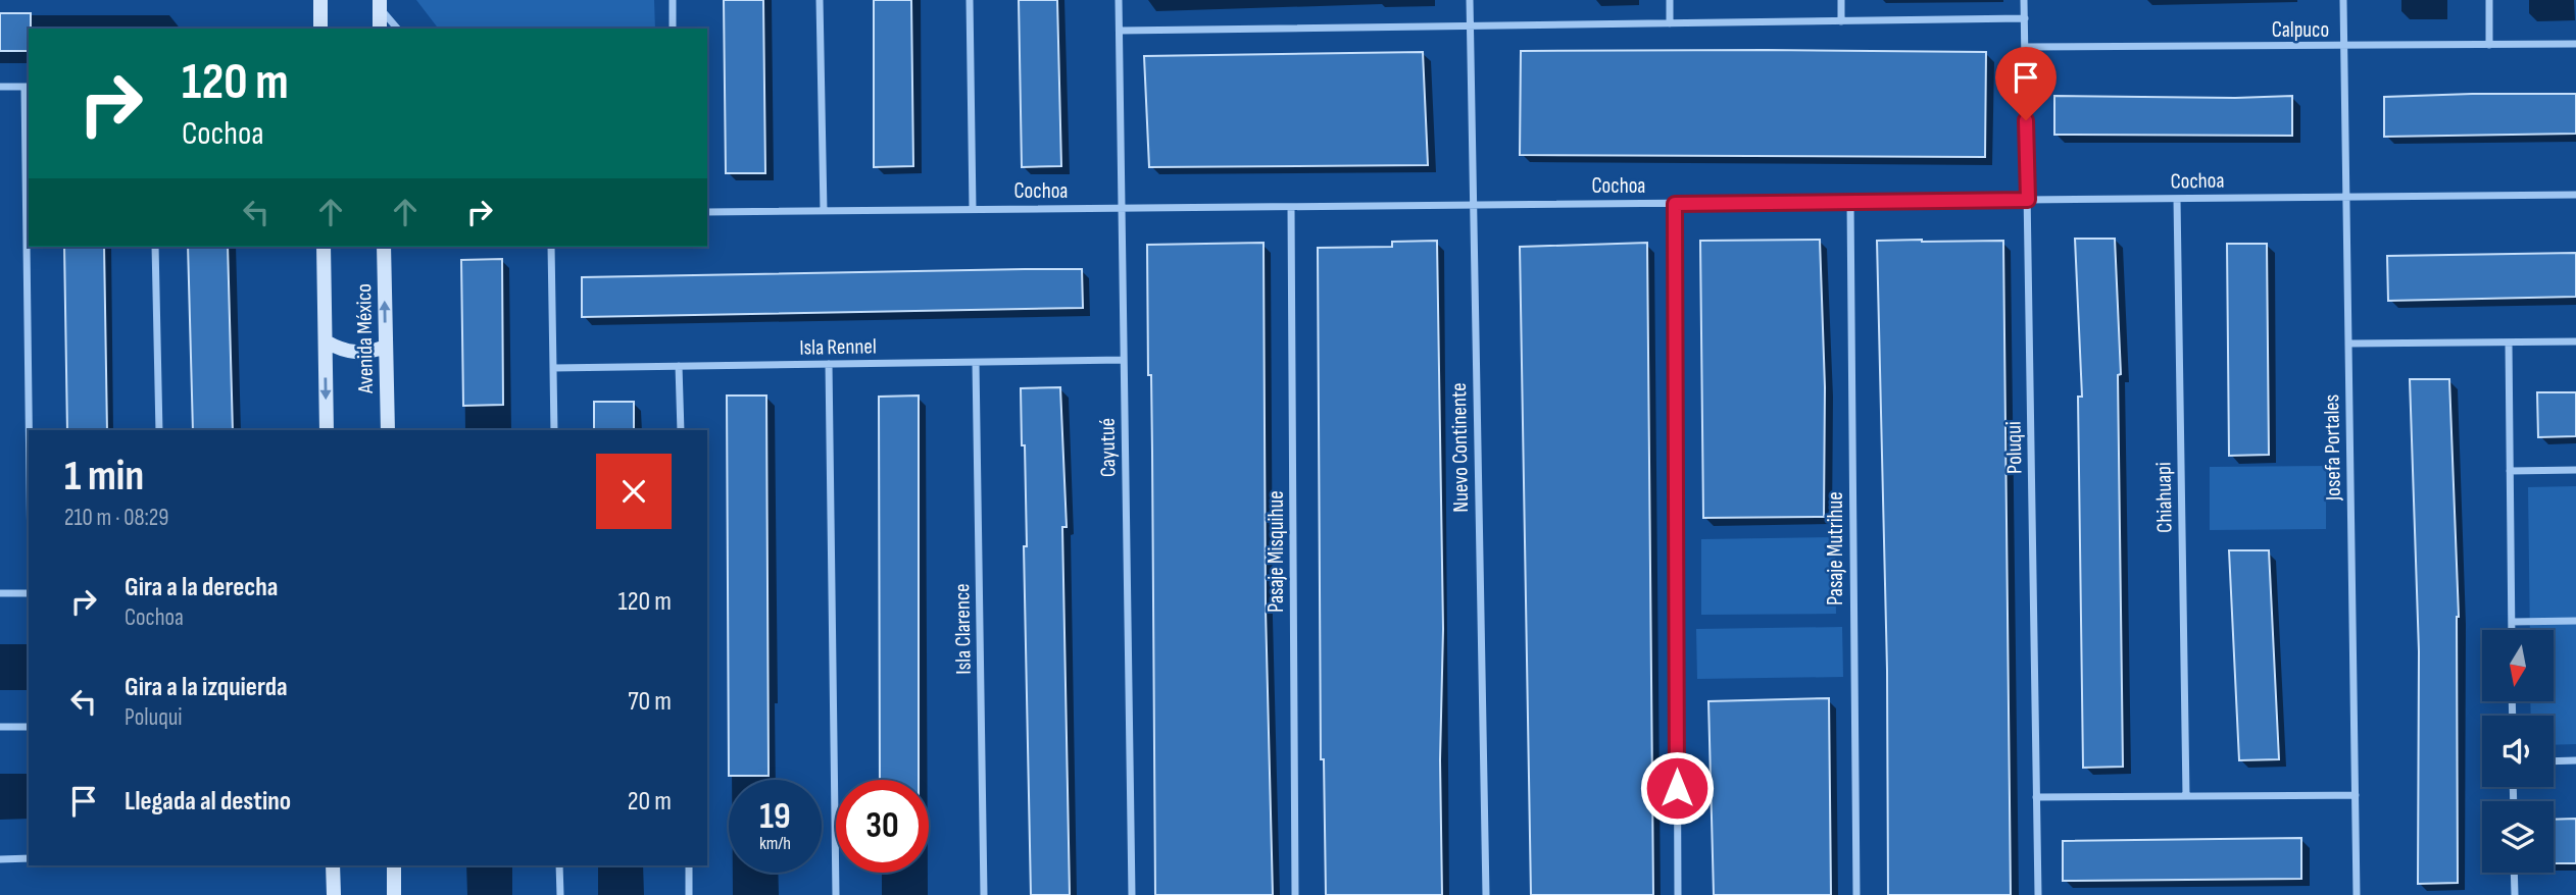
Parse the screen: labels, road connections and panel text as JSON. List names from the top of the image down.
{
  "streets": {
    "street": [
      "Calpuco",
      "Cochoa",
      "Avenida México",
      "Isla Rennel",
      "Cayutué",
      "Nuevo Continente",
      "Poluqui",
      "Josefa Portales",
      "Chiahuapi",
      "Pasaje Mutrihue",
      "Pasaje Misquihue",
      "Isla Clarence"
    ]
  },
  "crossings": [
    ["Calpuco", "Poluqui"],
    ["Calpuco", "Josefa Portales"],
    ["Cochoa", "Cayutué"],
    ["Cochoa", "Nuevo Continente"],
    ["Cochoa", "Poluqui"],
    ["Cochoa", "Josefa Portales"],
    ["Cochoa", "Chiahuapi"],
    ["Cochoa", "Pasaje Mutrihue"],
    ["Cochoa", "Pasaje Misquihue"],
    ["Isla Rennel", "Cayutué"],
    ["Isla Rennel", "Isla Clarence"]
  ],
  "north": "bottom",
  "page": {
    "turn": ["120 m", "Cochoa"],
    "heading": ["1 min", "210 m · 08:29"],
    "list": [
      {
        "name": "Gira a la derecha",
        "note": "Cochoa",
        "value": "120 m"
      },
      {
        "name": "Gira a la izquierda",
        "note": "Poluqui",
        "value": "70 m"
      },
      {
        "name": "Llegada al destino",
        "value": "20 m"
      }
    ],
    "speed": "19 km/h",
    "limit": "30"
  }
}
